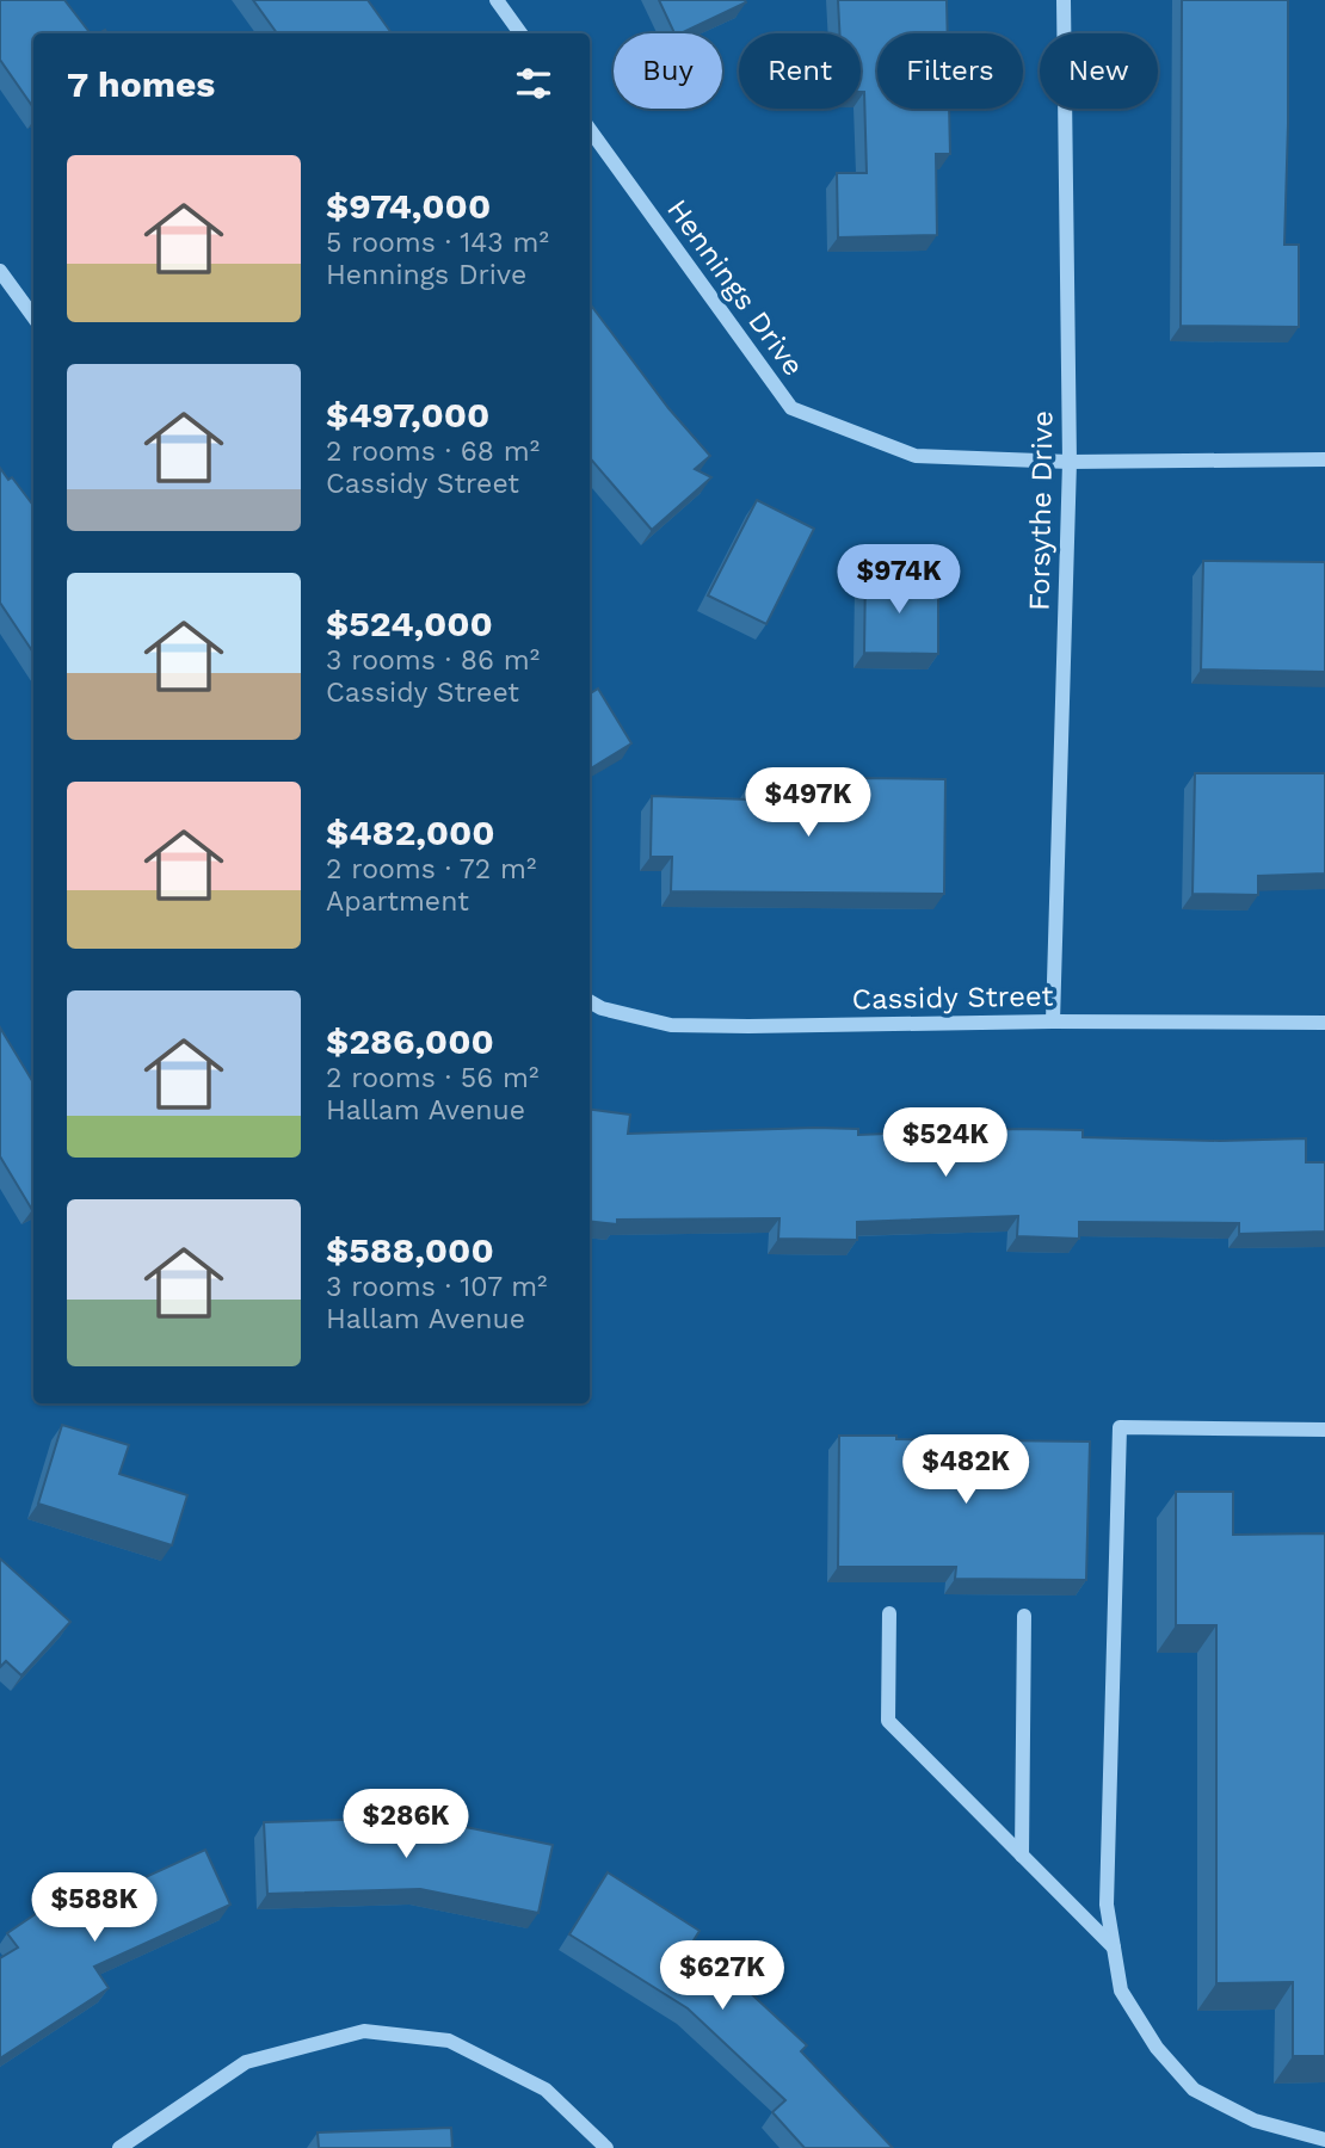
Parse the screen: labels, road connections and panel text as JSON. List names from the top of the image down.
{
  "streets": {
    "street": ["Hennings Drive", "Forsythe Drive", "Cassidy Street"]
  },
  "crossings": [
    ["Hennings Drive", "Forsythe Drive"],
    ["Forsythe Drive", "Cassidy Street"]
  ],
  "page": {
    "chip": [
      "Buy",
      "Rent",
      "Filters",
      "New"
    ],
    "heading": "7 homes",
    "list": [
      {
        "name": "$974,000",
        "note": "5 rooms · 143 m² · Hennings Drive"
      },
      {
        "name": "$497,000",
        "note": "2 rooms · 68 m² · Cassidy Street"
      },
      {
        "name": "$524,000",
        "note": "3 rooms · 86 m² · Cassidy Street"
      },
      {
        "name": "$482,000",
        "note": "2 rooms · 72 m² · Apartment"
      },
      {
        "name": "$286,000",
        "note": "2 rooms · 56 m² · Hallam Avenue"
      },
      {
        "name": "$588,000",
        "note": "3 rooms · 107 m² · Hallam Avenue"
      }
    ],
    "price": [
      "$974K",
      "$497K",
      "$524K",
      "$482K",
      "$286K",
      "$588K",
      "$627K"
    ]
  }
}
